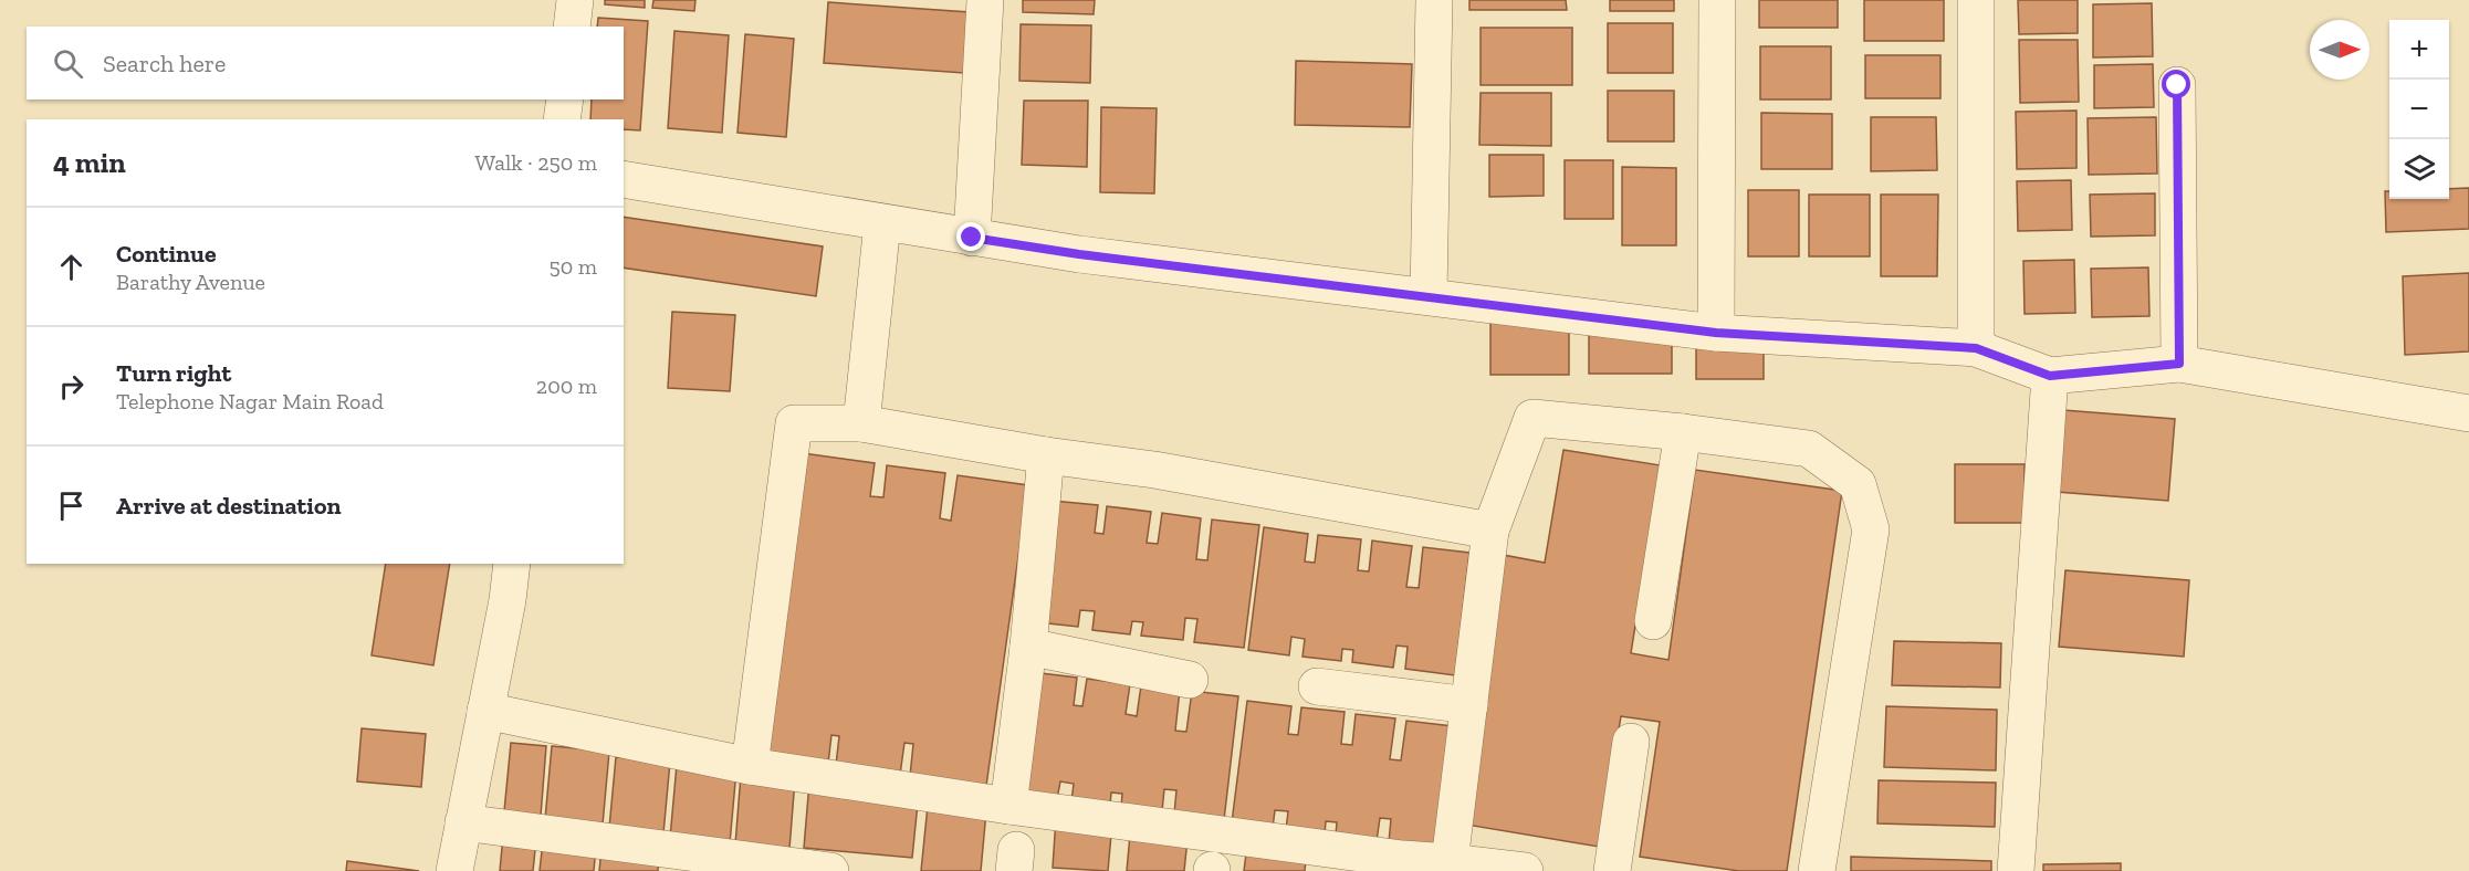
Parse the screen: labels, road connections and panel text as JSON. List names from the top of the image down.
{
  "north": "right",
  "page": {
    "map_buttons": ["+", "−"],
    "search": "Search here",
    "heading": ["4 min", "Walk · 250 m"],
    "list": [
      ["Continue", "Barathy Avenue", "50 m"],
      ["Turn right", "Telephone Nagar Main Road", "200 m"],
      "Arrive at destination"
    ]
  }
}
